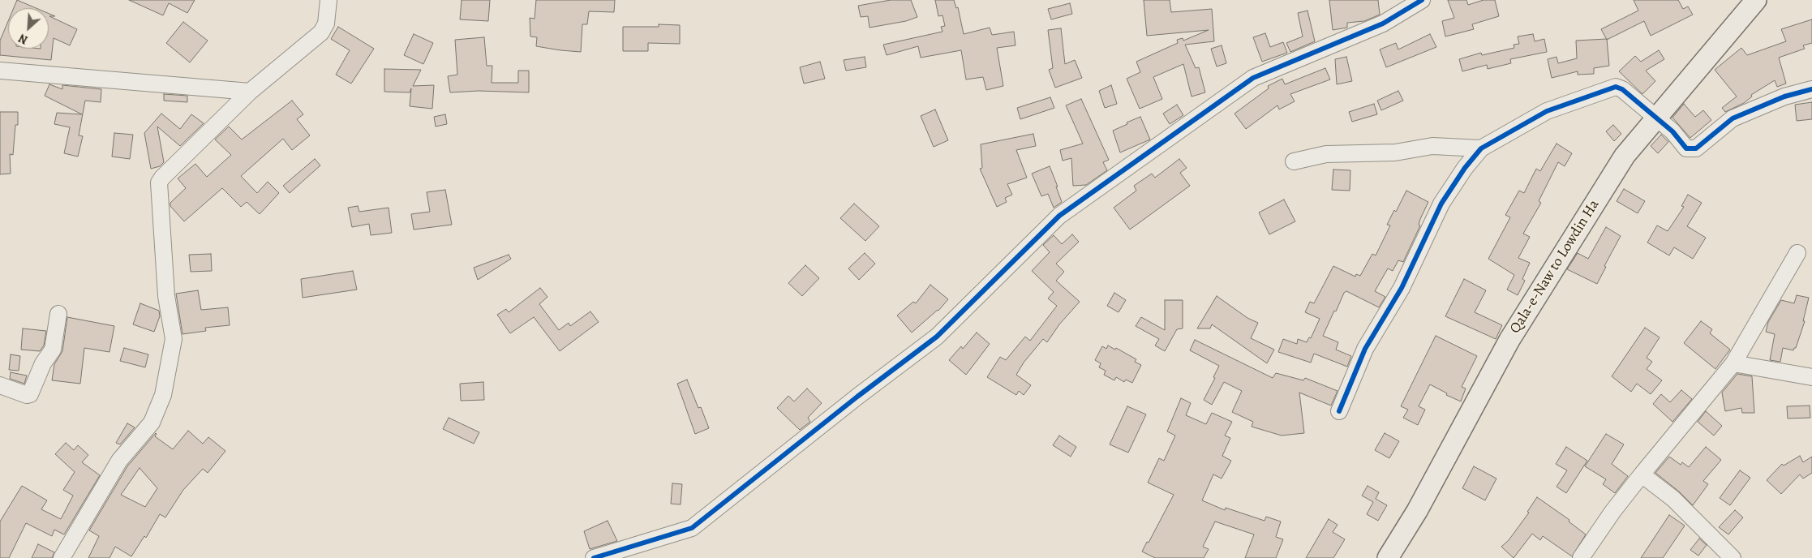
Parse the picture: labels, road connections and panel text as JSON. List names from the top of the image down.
{
  "streets": {
    "main road": ["Qala-e-Naw to Lowdin Ha"]
  },
  "north": "bottom left"
}
